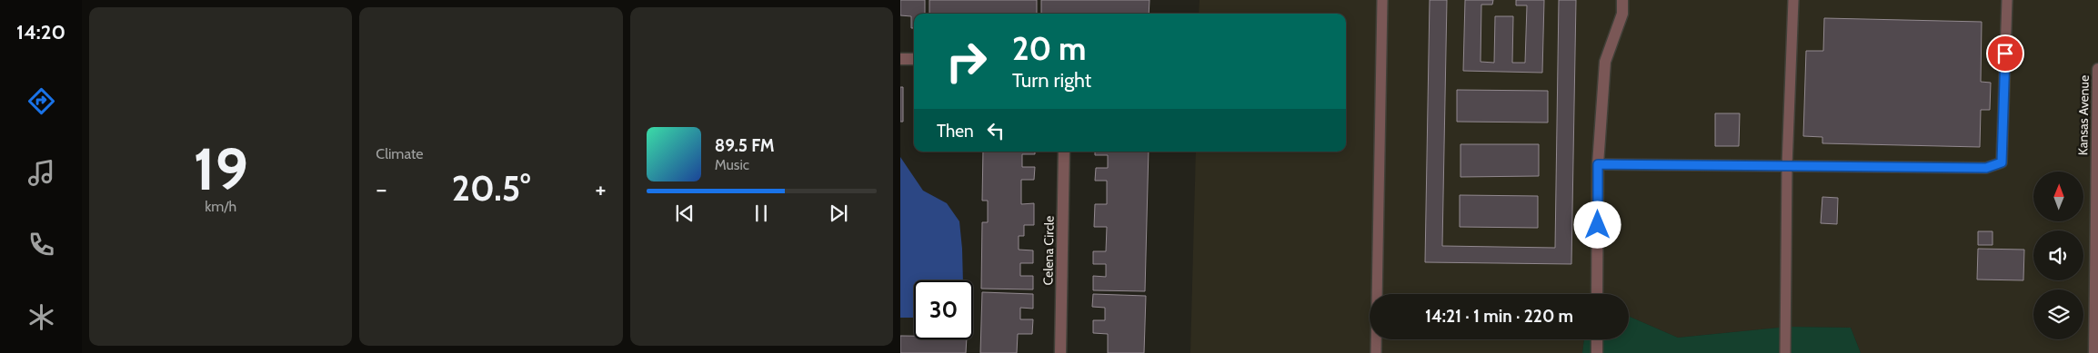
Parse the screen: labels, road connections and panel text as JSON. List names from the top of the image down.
{
  "streets": {
    "street": ["Kansas Avenue", "Celena Circle"]
  },
  "north": "top",
  "page": {
    "tabs": "14:20",
    "tile": [
      ["19", "km/h"],
      "Climate"
    ],
    "turn": ["20 m", "Turn right"],
    "then": "Then",
    "song": ["89.5 FM", "Music"],
    "heat": ["−", "20.5°", "+"],
    "limit": "30",
    "trip": "14:21 · 1 min · 220 m"
  }
}
